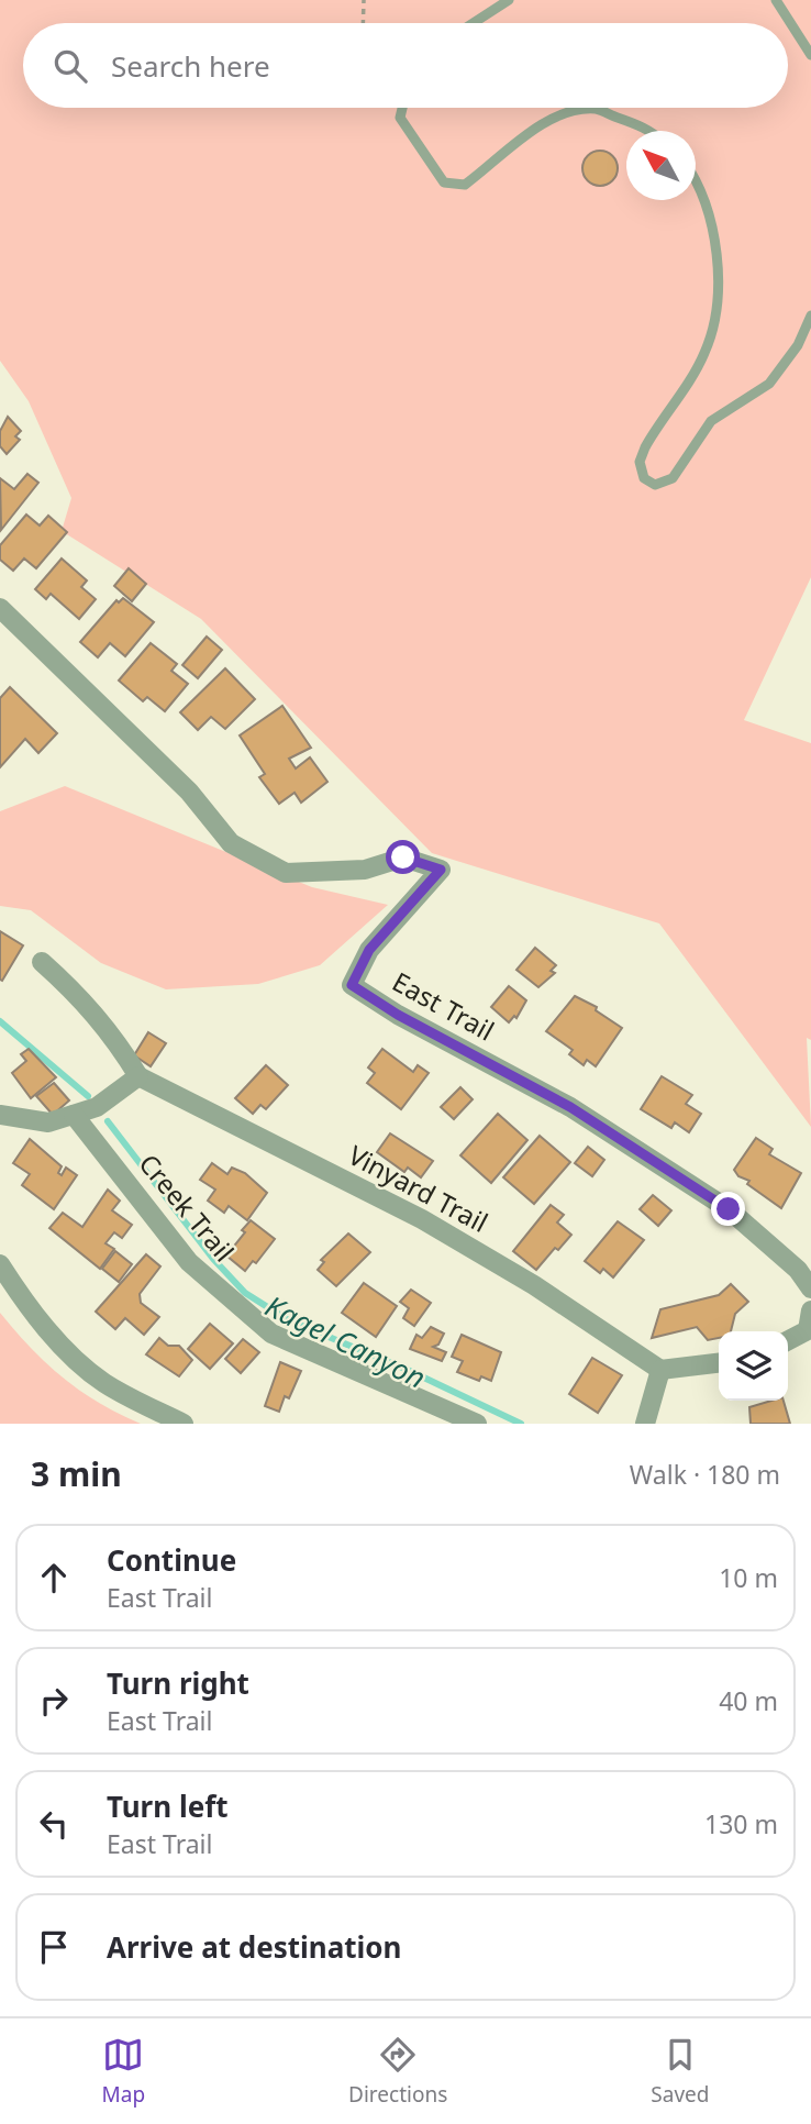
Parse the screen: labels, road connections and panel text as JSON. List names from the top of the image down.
{
  "streets": {
    "street": ["East Trail", "Vinyard Trail", "Creek Trail"]
  },
  "water": ["Kagel Canyon"],
  "north": "top left",
  "page": {
    "search": "Search here",
    "heading": ["3 min", "Walk · 180 m"],
    "list": [
      ["Continue", "East Trail", "10 m"],
      ["Turn right", "East Trail", "40 m"],
      ["Turn left", "East Trail", "130 m"],
      "Arrive at destination"
    ],
    "nav": ["Map", "Directions", "Saved"]
  }
}
